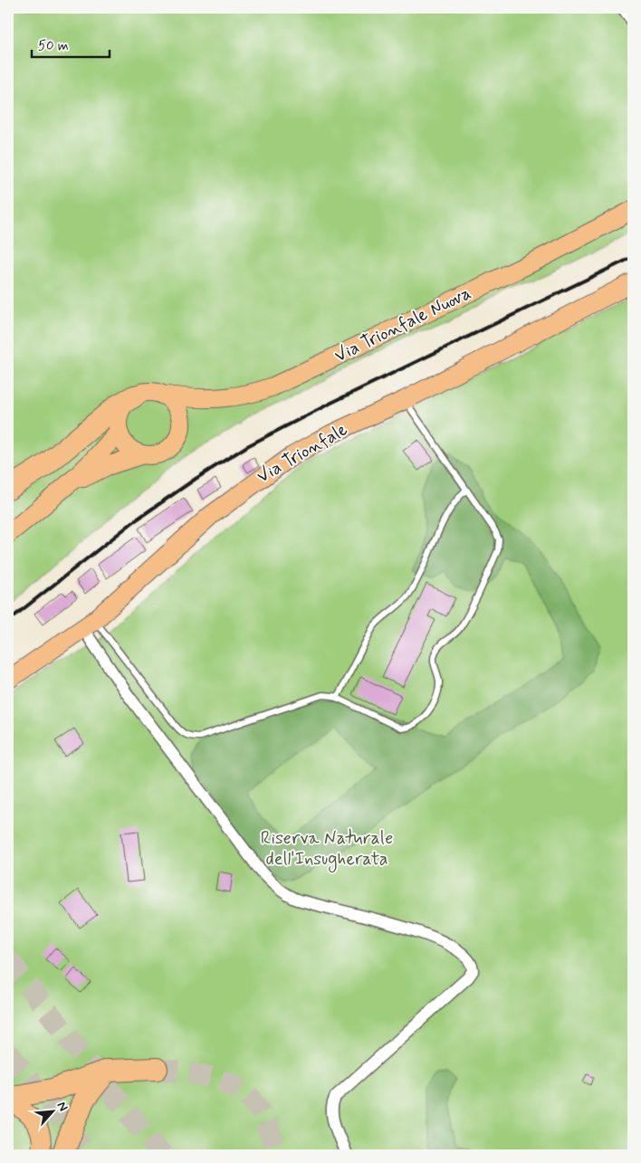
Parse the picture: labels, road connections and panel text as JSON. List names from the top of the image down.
{
  "streets": {
    "main road": ["Via Trionfale Nuova", "Via Trionfale"]
  },
  "parks": ["Riserva Naturale dell'Insugherata"],
  "scale_bar": "50 m",
  "north": "top right"
}
